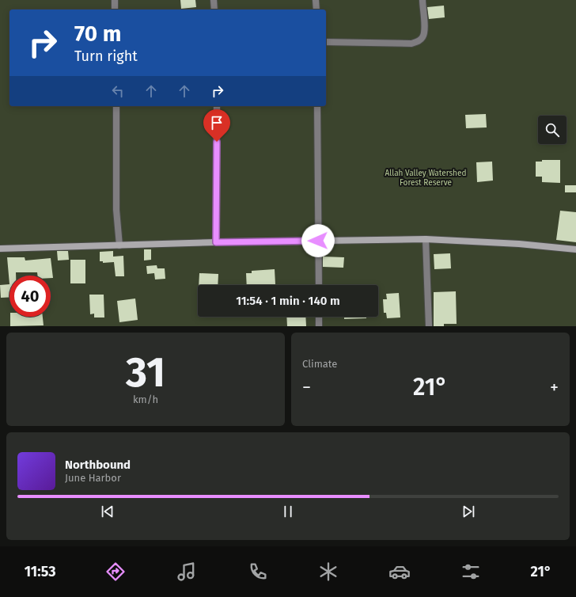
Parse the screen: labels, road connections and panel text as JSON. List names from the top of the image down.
{
  "parks": ["Allah Valley Watershed Forest Reserve"],
  "page": {
    "turn": ["70 m", "Turn right"],
    "limit": "40",
    "trip": "11:54 · 1 min · 140 m",
    "tile": [
      ["31", "km/h"],
      "Climate"
    ],
    "heat": ["−", "21°", "+"],
    "song": ["Northbound", "June Harbor"],
    "tabs": ["11:53", "21°"]
  }
}
